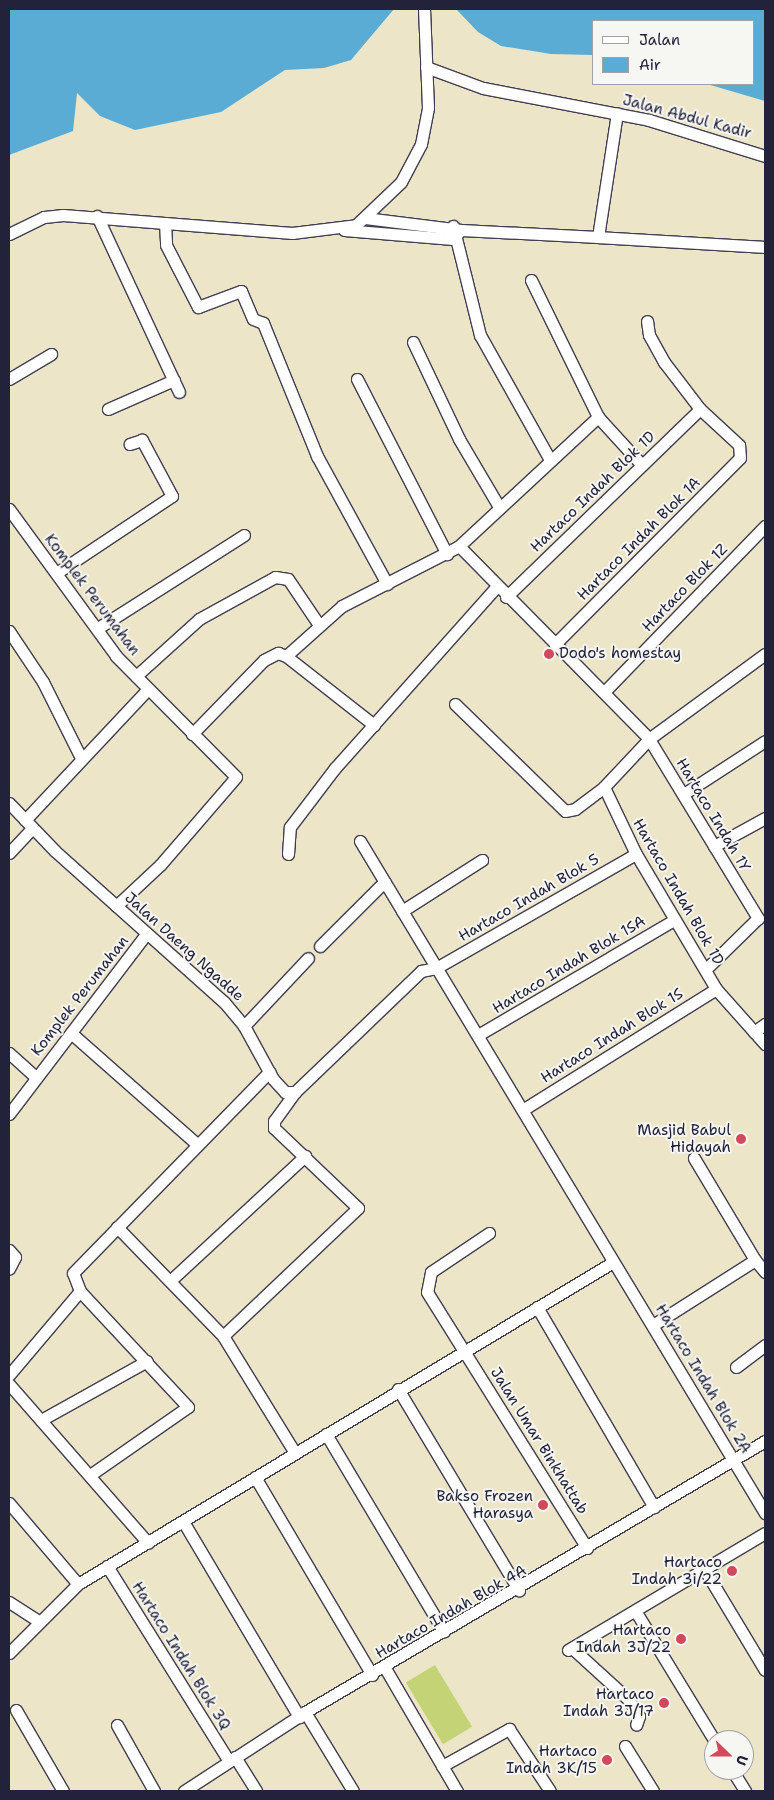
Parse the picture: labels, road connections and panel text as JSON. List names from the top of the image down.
{
  "streets": {
    "street": [
      "Jalan Abdul Kadir",
      "Hartaco Indah Blok 1D",
      "Hartaco Indah Blok 1A",
      "Hartaco Blok 1Z",
      "Komplek Perumahan",
      "Hartaco Indah 1Y",
      "Hartaco Indah Blok 5",
      "Jalan Daeng Ngadde",
      "Hartaco Indah Blok 1SA",
      "Hartaco Indah Blok 1S",
      "Hartaco Indah Blok 2A",
      "Jalan Umar Binkhattab",
      "Hartaco Indah Blok 4A",
      "Hartaco Indah Blok 3Q"
    ]
  },
  "crossings": [
    ["Hartaco Indah Blok 1D", "Hartaco Indah Blok 1A"],
    ["Hartaco Indah Blok 1D", "Hartaco Indah 1Y"],
    ["Hartaco Indah Blok 1D", "Hartaco Indah Blok 5"],
    ["Hartaco Indah Blok 1D", "Hartaco Indah Blok 1SA"],
    ["Hartaco Indah Blok 1D", "Hartaco Indah Blok 1S"],
    ["Hartaco Indah Blok 1A", "Hartaco Indah 1Y"],
    ["Hartaco Blok 1Z", "Hartaco Indah 1Y"],
    ["Komplek Perumahan", "Jalan Daeng Ngadde"],
    ["Hartaco Indah Blok 5", "Hartaco Indah Blok 2A"],
    ["Hartaco Indah Blok 1SA", "Hartaco Indah Blok 2A"],
    ["Hartaco Indah Blok 1S", "Hartaco Indah Blok 2A"],
    ["Hartaco Indah Blok 2A", "Hartaco Indah Blok 4A"],
    ["Jalan Umar Binkhattab", "Hartaco Indah Blok 4A"],
    ["Hartaco Indah Blok 4A", "Hartaco Indah Blok 3Q"]
  ],
  "places": [
    "Dodo's homestay",
    "Masjid Babul Hidayah",
    "Bakso Frozen Harasya",
    "Hartaco Indah 3i/22",
    "Hartaco Indah 3J/22",
    "Hartaco Indah 3J/17",
    "Hartaco Indah 3K/15"
  ],
  "legend": ["Jalan", "Air"],
  "north": "right"
}
